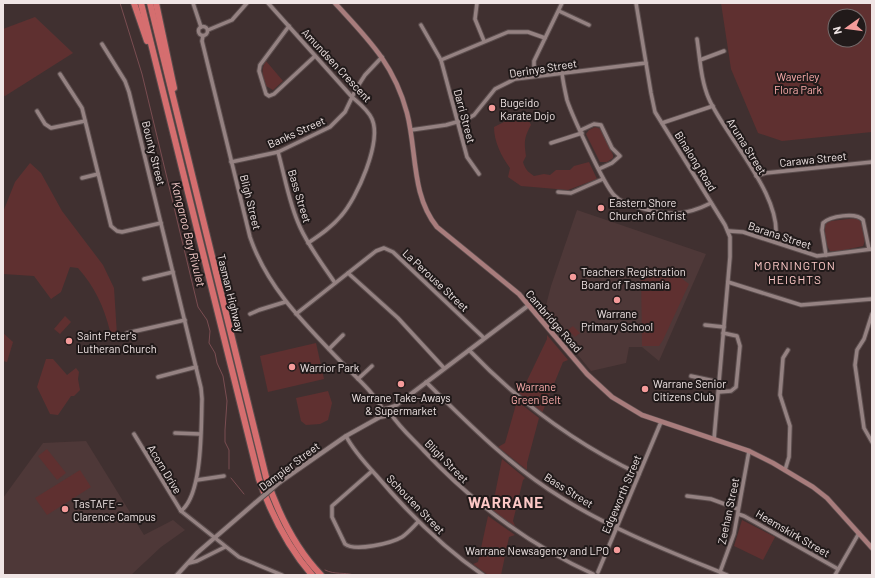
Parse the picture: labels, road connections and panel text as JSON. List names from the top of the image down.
{
  "streets": {
    "highway": ["Tasman Highway"],
    "main road": ["Cambridge Road"],
    "street": [
      "Amundsen Crescent",
      "Derinya Street",
      "Darri Street",
      "Banks Street",
      "Aruma Street",
      "Bounty Street",
      "Carawa Street",
      "Binalong Road",
      "Bass Street",
      "Bligh Street",
      "Barana Street",
      "La Perouse Street",
      "Dampier Street",
      "Acorn Drive",
      "Edgeworth Street",
      "Schouten Street",
      "Zeehan Street",
      "Heemskirk Street"
    ]
  },
  "crossings": [
    ["Amundsen Crescent", "Banks Street"],
    ["Amundsen Crescent", "Bass Street"],
    ["Derinya Street", "Darri Street"],
    ["Derinya Street", "Binalong Road"],
    ["Derinya Street", "Cambridge Road"],
    ["Banks Street", "Bass Street"],
    ["Banks Street", "Bligh Street"],
    ["Banks Street", "Cambridge Road"],
    ["Aruma Street", "Carawa Street"],
    ["Aruma Street", "Barana Street"],
    ["Bounty Street", "Acorn Drive"],
    ["Binalong Road", "Barana Street"],
    ["Binalong Road", "Cambridge Road"],
    ["Bass Street", "La Perouse Street"],
    ["Bass Street", "Edgeworth Street"],
    ["Bass Street", "Zeehan Street"],
    ["Bligh Street", "La Perouse Street"],
    ["Bligh Street", "Dampier Street"],
    ["Cambridge Road", "Edgeworth Street"],
    ["Cambridge Road", "Zeehan Street"],
    ["Dampier Street", "Schouten Street"],
    ["Zeehan Street", "Heemskirk Street"]
  ],
  "districts": ["MORNINGTON HEIGHTS", "WARRANE"],
  "water": ["Kangaroo Bay Rivulet"],
  "parks": ["Waverley Flora Park", "Warrane Green Belt"],
  "places": [
    "Bugeido Karate Dojo",
    "Eastern Shore Church of Christ",
    "Teachers Registration Board of Tasmania",
    "Warrane Primary School",
    "Saint Peter's Lutheran Church",
    "Warrior Park",
    "Warrane Take-Aways & Supermarket",
    "Warrane Senior Citizens Club",
    "TasTAFE - Clarence Campus",
    "Warrane Newsagency and LPO"
  ],
  "north": "left"
}
